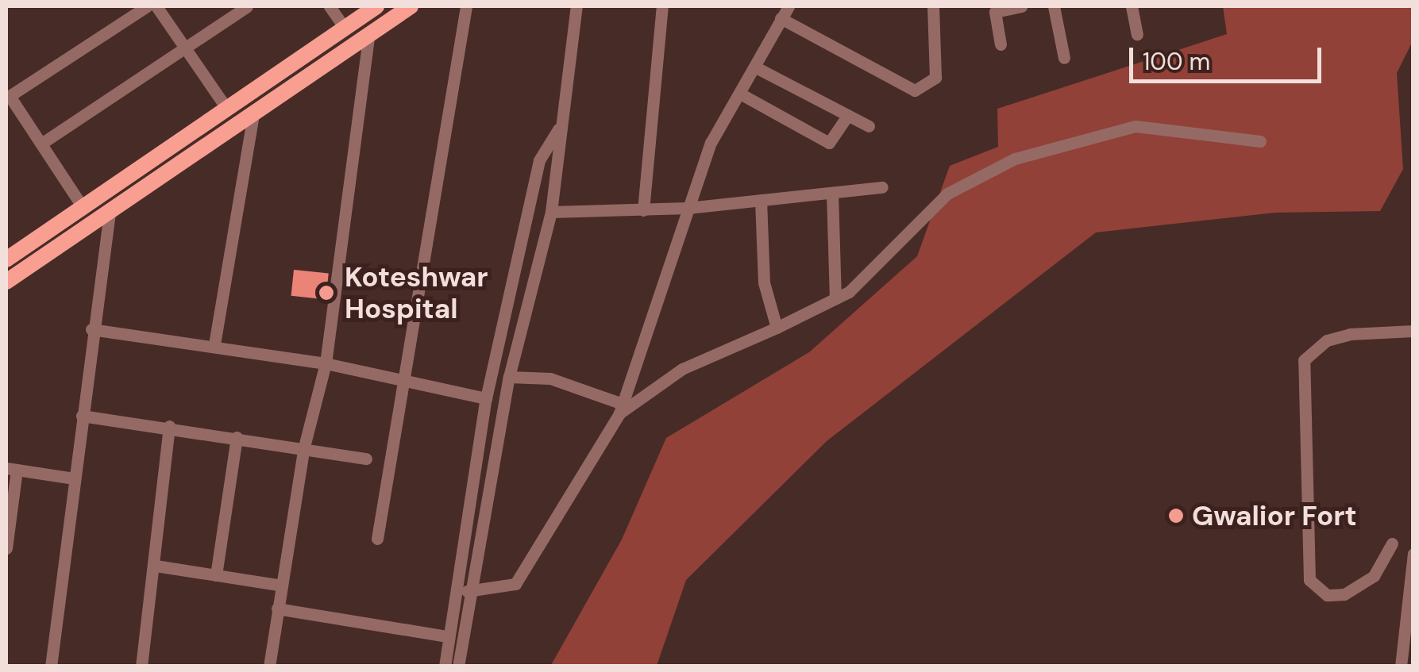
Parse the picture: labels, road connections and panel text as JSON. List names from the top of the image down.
{
  "places": ["Koteshwar Hospital", "Gwalior Fort"],
  "scale_bar": "100 m"
}
